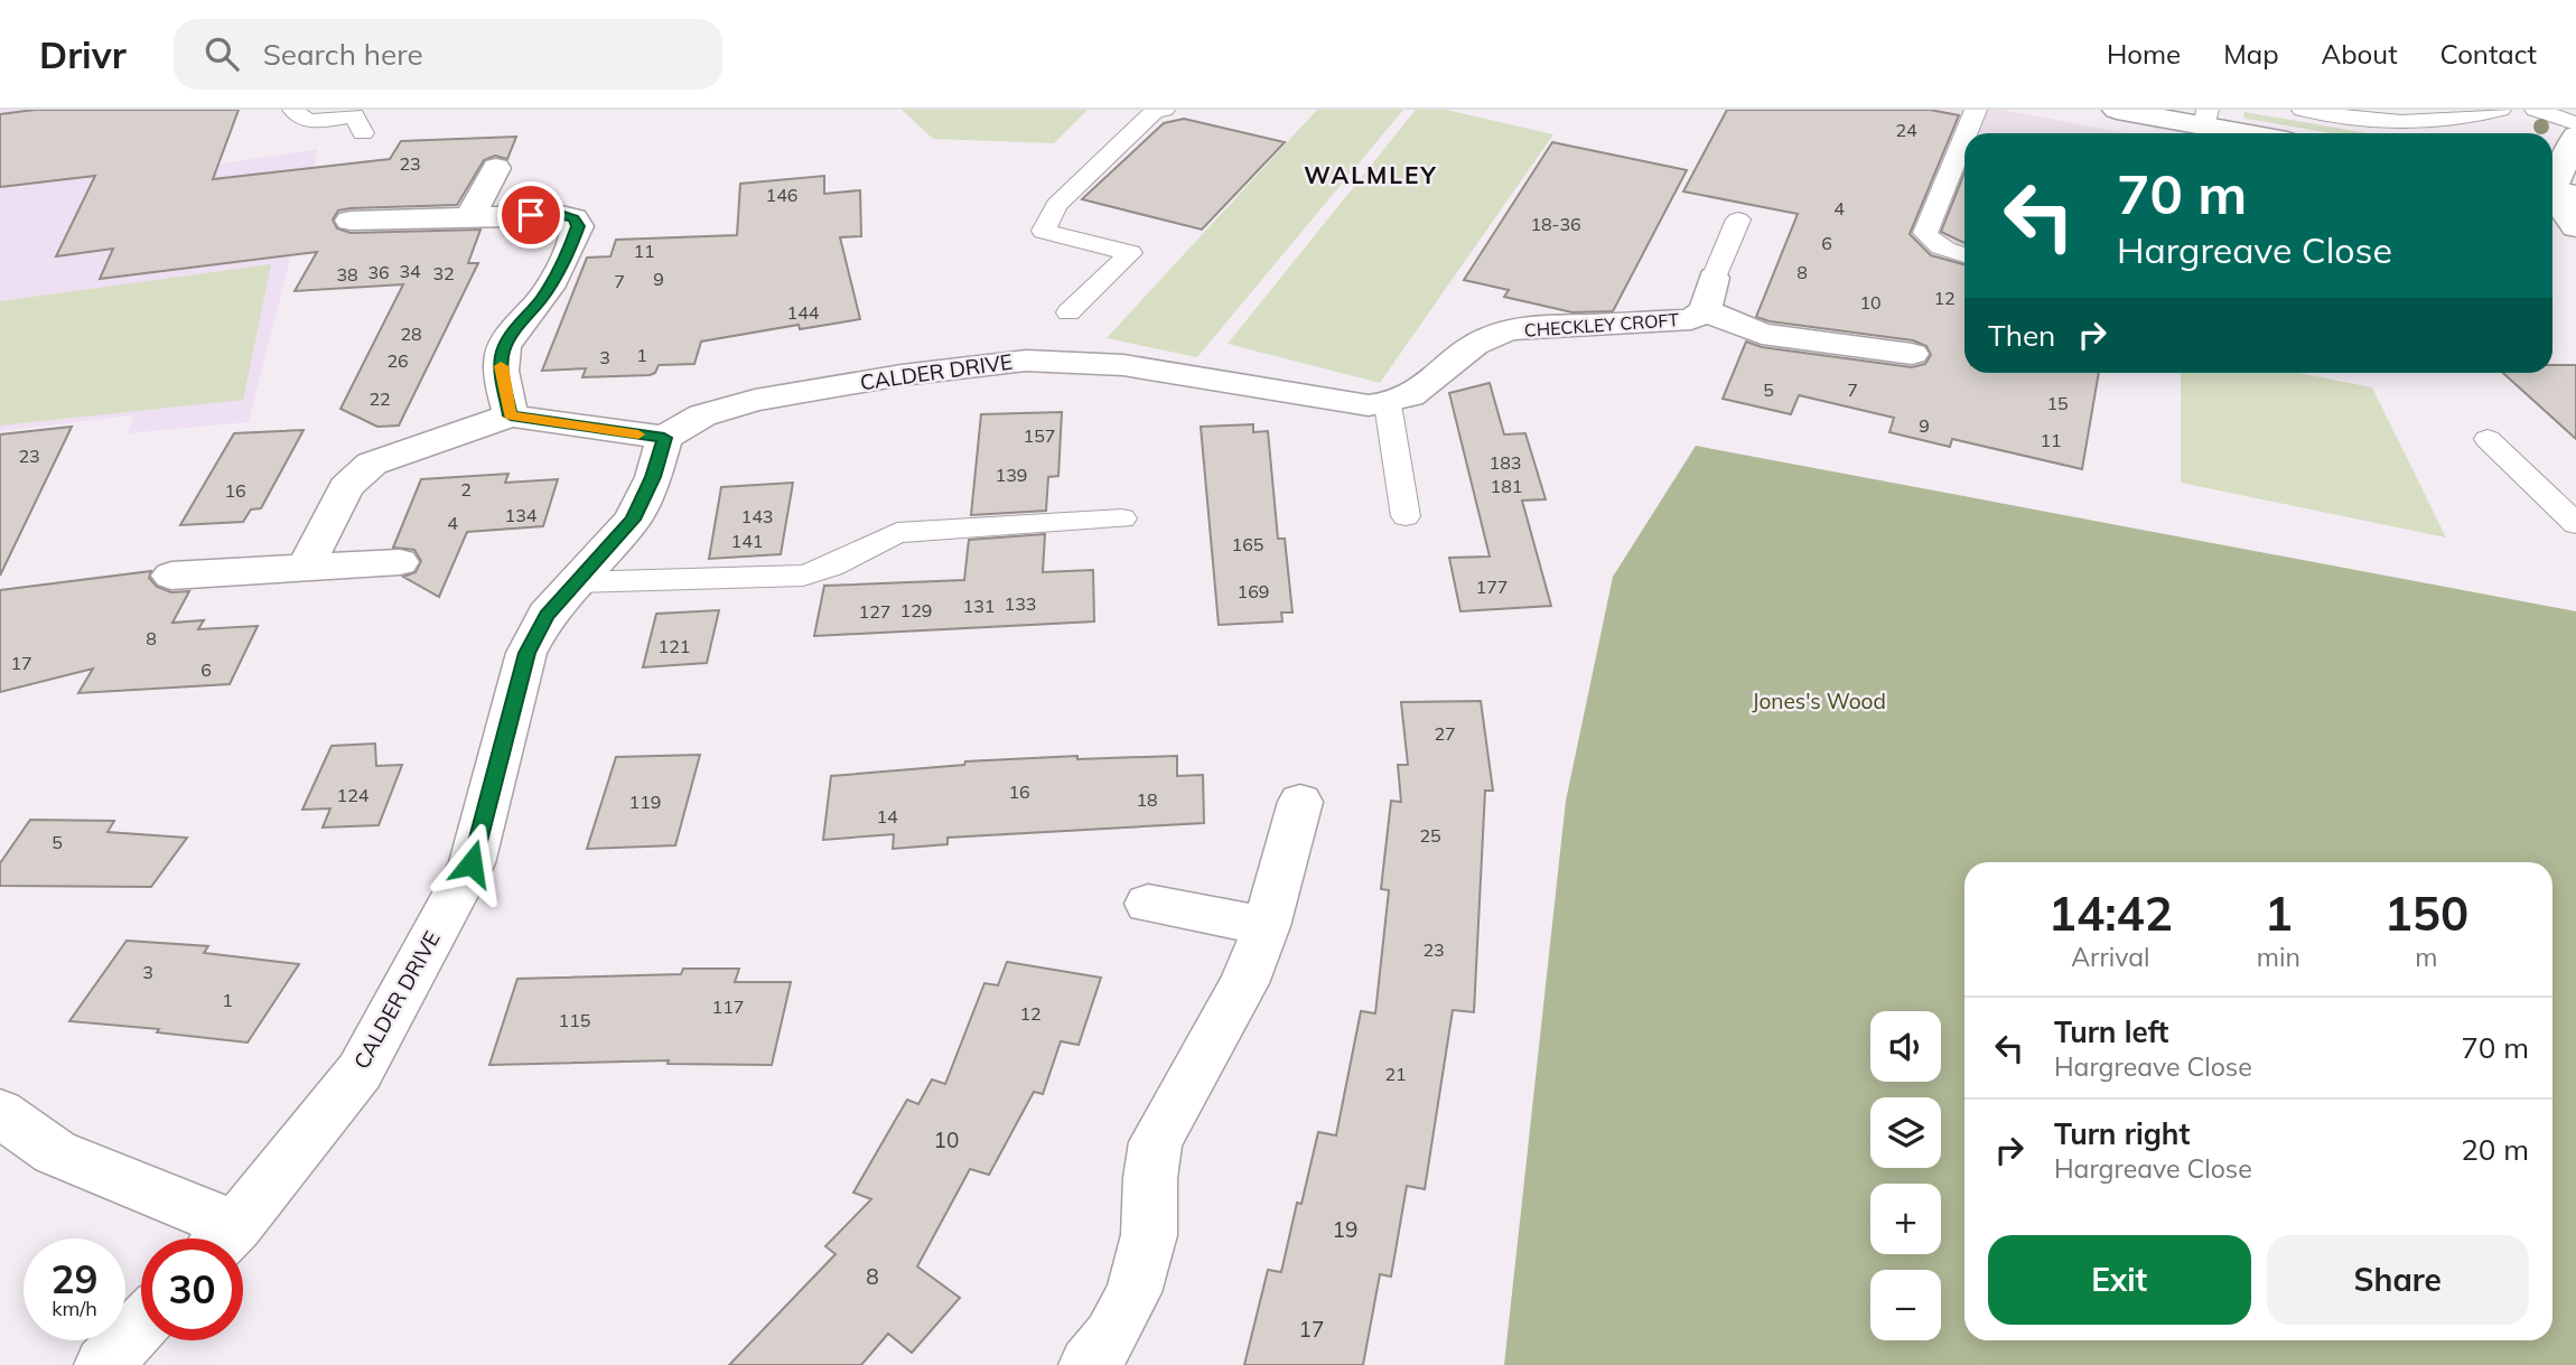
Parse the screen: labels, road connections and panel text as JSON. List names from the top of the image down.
{
  "streets": {
    "street": ["CHECKLEY CROFT", "CALDER DRIVE"]
  },
  "crossings": [
    ["CHECKLEY CROFT", "CALDER DRIVE"]
  ],
  "districts": ["WALMLEY"],
  "parks": ["Jones's Wood"],
  "house_numbers": [
    "24",
    "23",
    "146",
    "4",
    "18-36",
    "6",
    "11",
    "34",
    "36",
    "8",
    "32",
    "38",
    "9",
    "7",
    "12",
    "10",
    "144",
    "28",
    "1",
    "3",
    "26",
    "5",
    "7",
    "22",
    "15",
    "9",
    "157",
    "11",
    "23",
    "183",
    "139",
    "181",
    "2",
    "16",
    "134",
    "143",
    "4",
    "141",
    "165",
    "177",
    "169",
    "133",
    "131",
    "129",
    "127",
    "8",
    "121",
    "17",
    "6",
    "27",
    "16",
    "124",
    "18",
    "119",
    "14",
    "25",
    "5",
    "23",
    "3",
    "1",
    "117",
    "12",
    "115",
    "21",
    "10",
    "19",
    "8",
    "17"
  ],
  "page": {
    "header": "Drivr",
    "search": "Search here",
    "nav": [
      "Home",
      "Map",
      "About",
      "Contact"
    ],
    "turn": ["70 m", "Hargreave Close"],
    "then": "Then",
    "eta": [
      "14:42",
      "Arrival",
      "1",
      "min",
      "150",
      "m"
    ],
    "list": [
      {
        "name": "Turn left",
        "note": "Hargreave Close",
        "value": "70 m"
      },
      {
        "name": "Turn right",
        "note": "Hargreave Close",
        "value": "20 m"
      }
    ],
    "map_buttons": ["+", "−"],
    "buttons": ["Exit", "Share"],
    "speed": "29 km/h",
    "limit": "30"
  }
}
